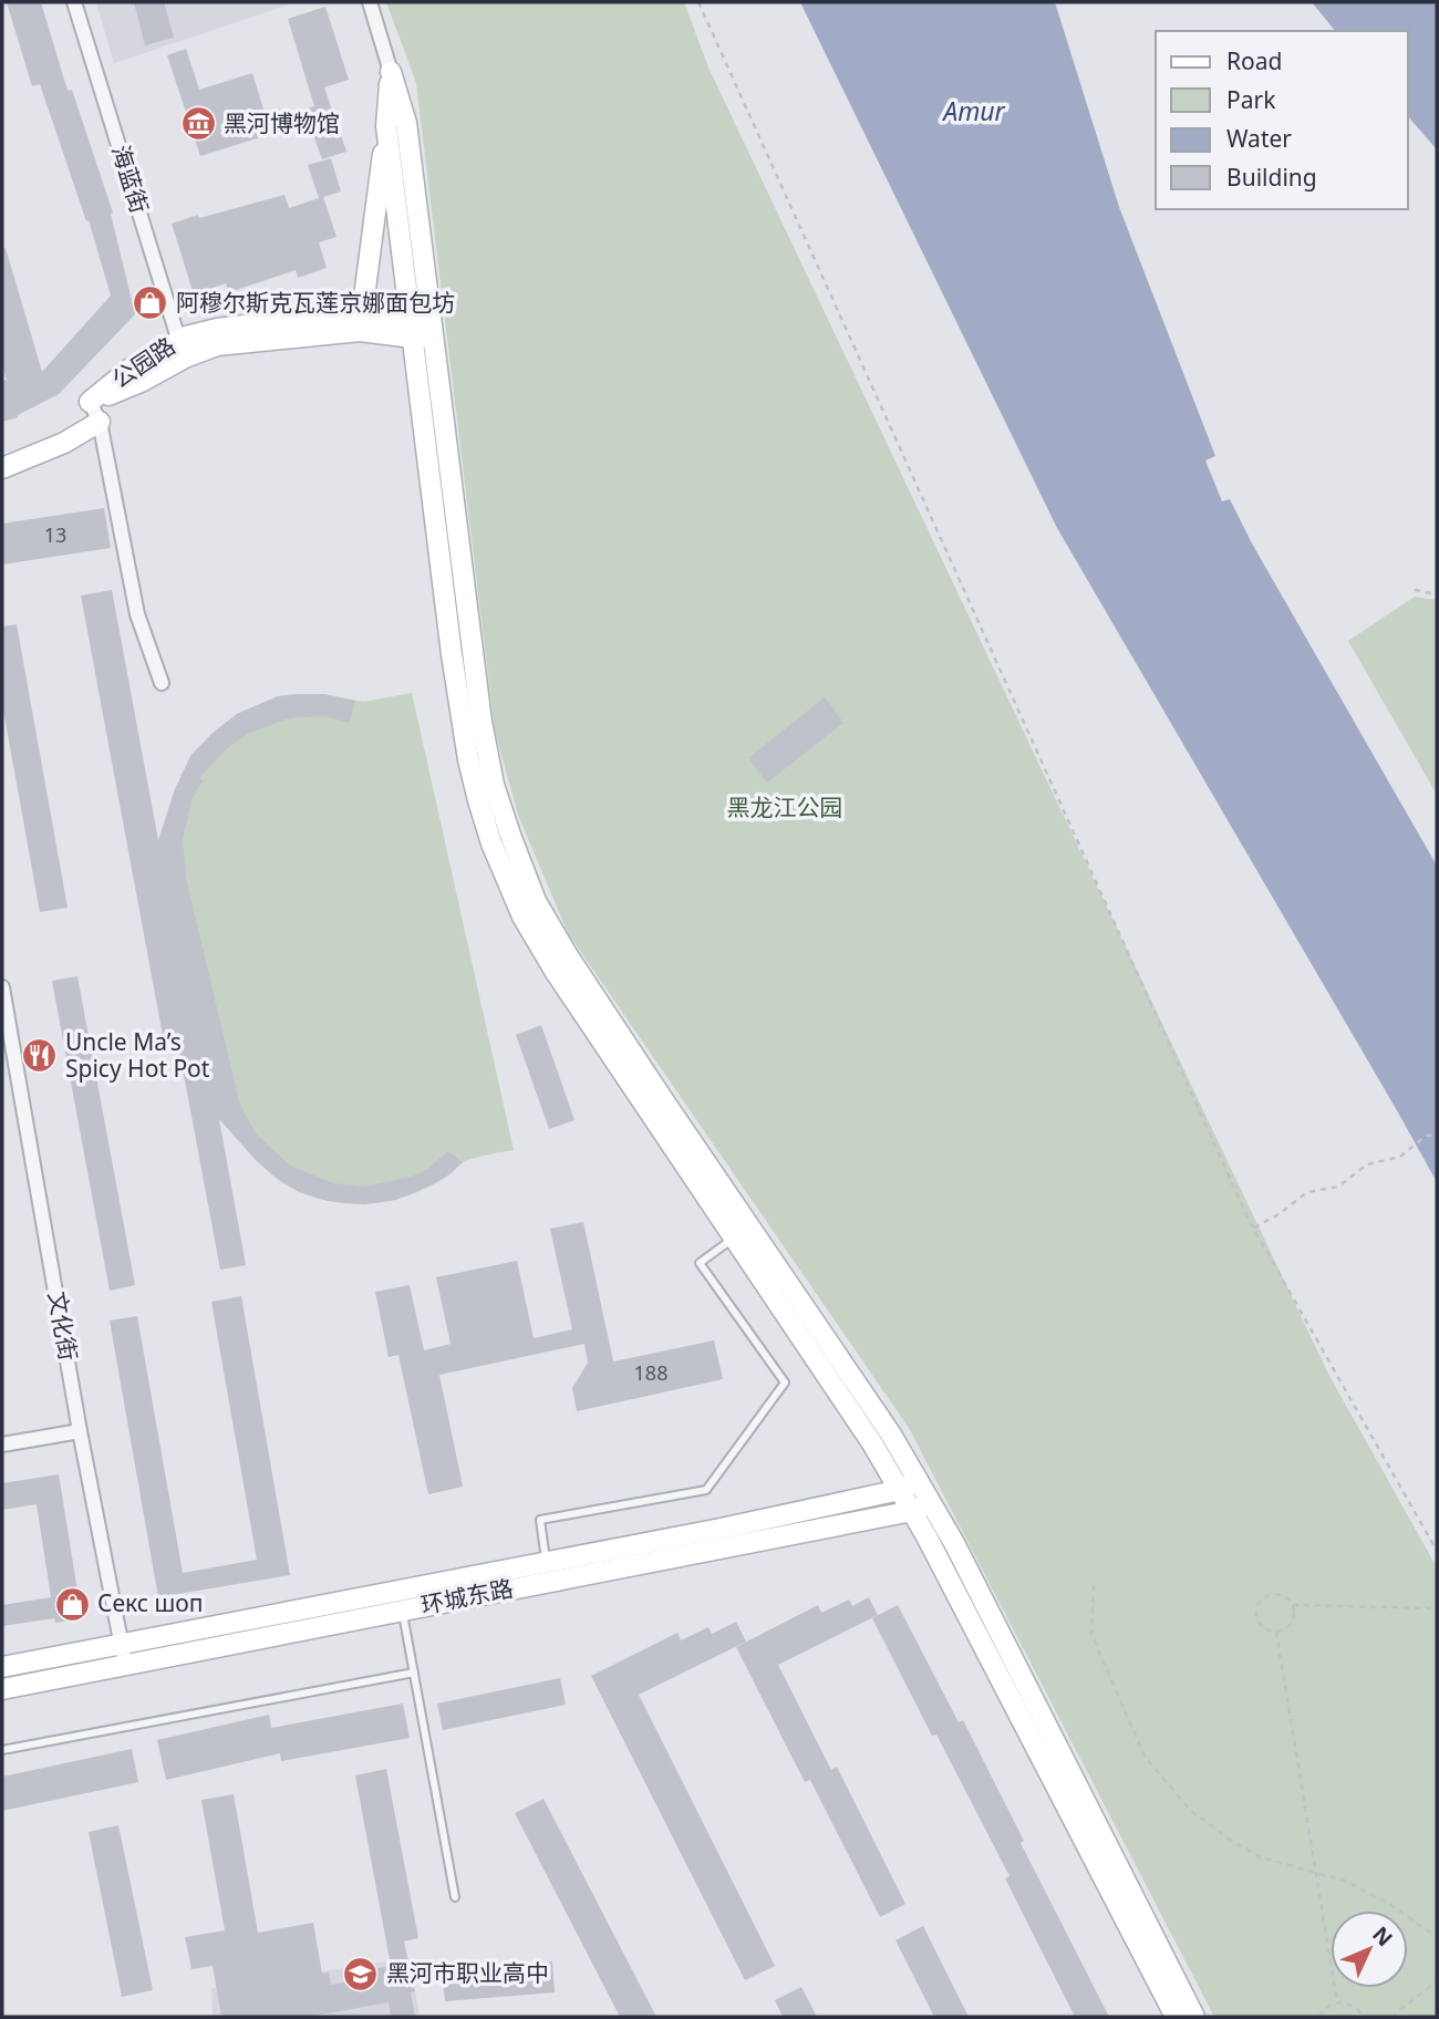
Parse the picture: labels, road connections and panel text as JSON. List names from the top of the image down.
{
  "streets": {
    "street": [
      "海蓝街",
      "公园路",
      "文化街",
      "环城东路"
    ]
  },
  "crossings": [
    ["海蓝街", "公园路"],
    ["文化街", "环城东路"]
  ],
  "water": ["Amur"],
  "parks": ["黑龙江公园"],
  "places": {
    "museum": ["黑河博物馆"],
    "shop": ["阿穆尔斯克瓦莲京娜面包坊", "Секс шоп"],
    "restaurant": ["Uncle Ma’s Spicy Hot Pot"],
    "school or university": ["黑河市职业高中"]
  },
  "house_numbers": ["13", "188"],
  "legend": [
    "Road",
    "Park",
    "Water",
    "Building"
  ],
  "north": "top right"
}
